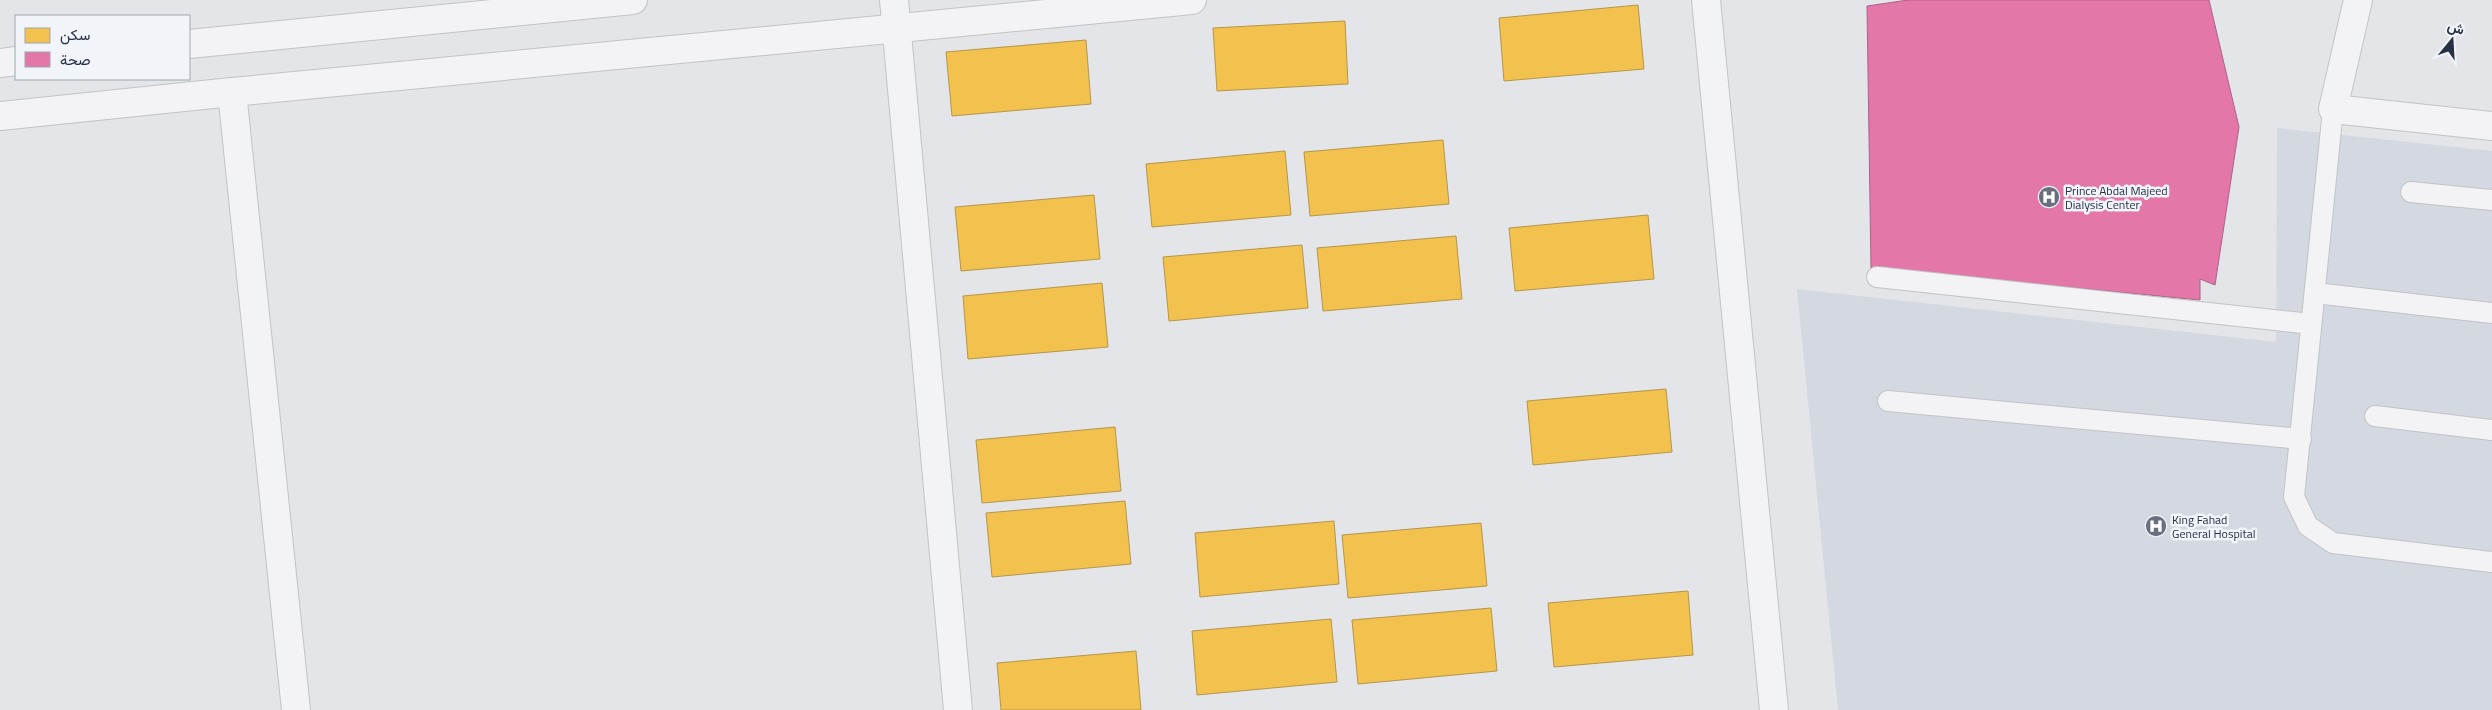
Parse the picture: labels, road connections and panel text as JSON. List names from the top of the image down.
{
  "places": {
    "hospital": ["Prince Abdal Majeed Dialysis Center", "King Fahad General Hospital"]
  },
  "legend": ["سكن", "صحة"],
  "north": "top"
}
